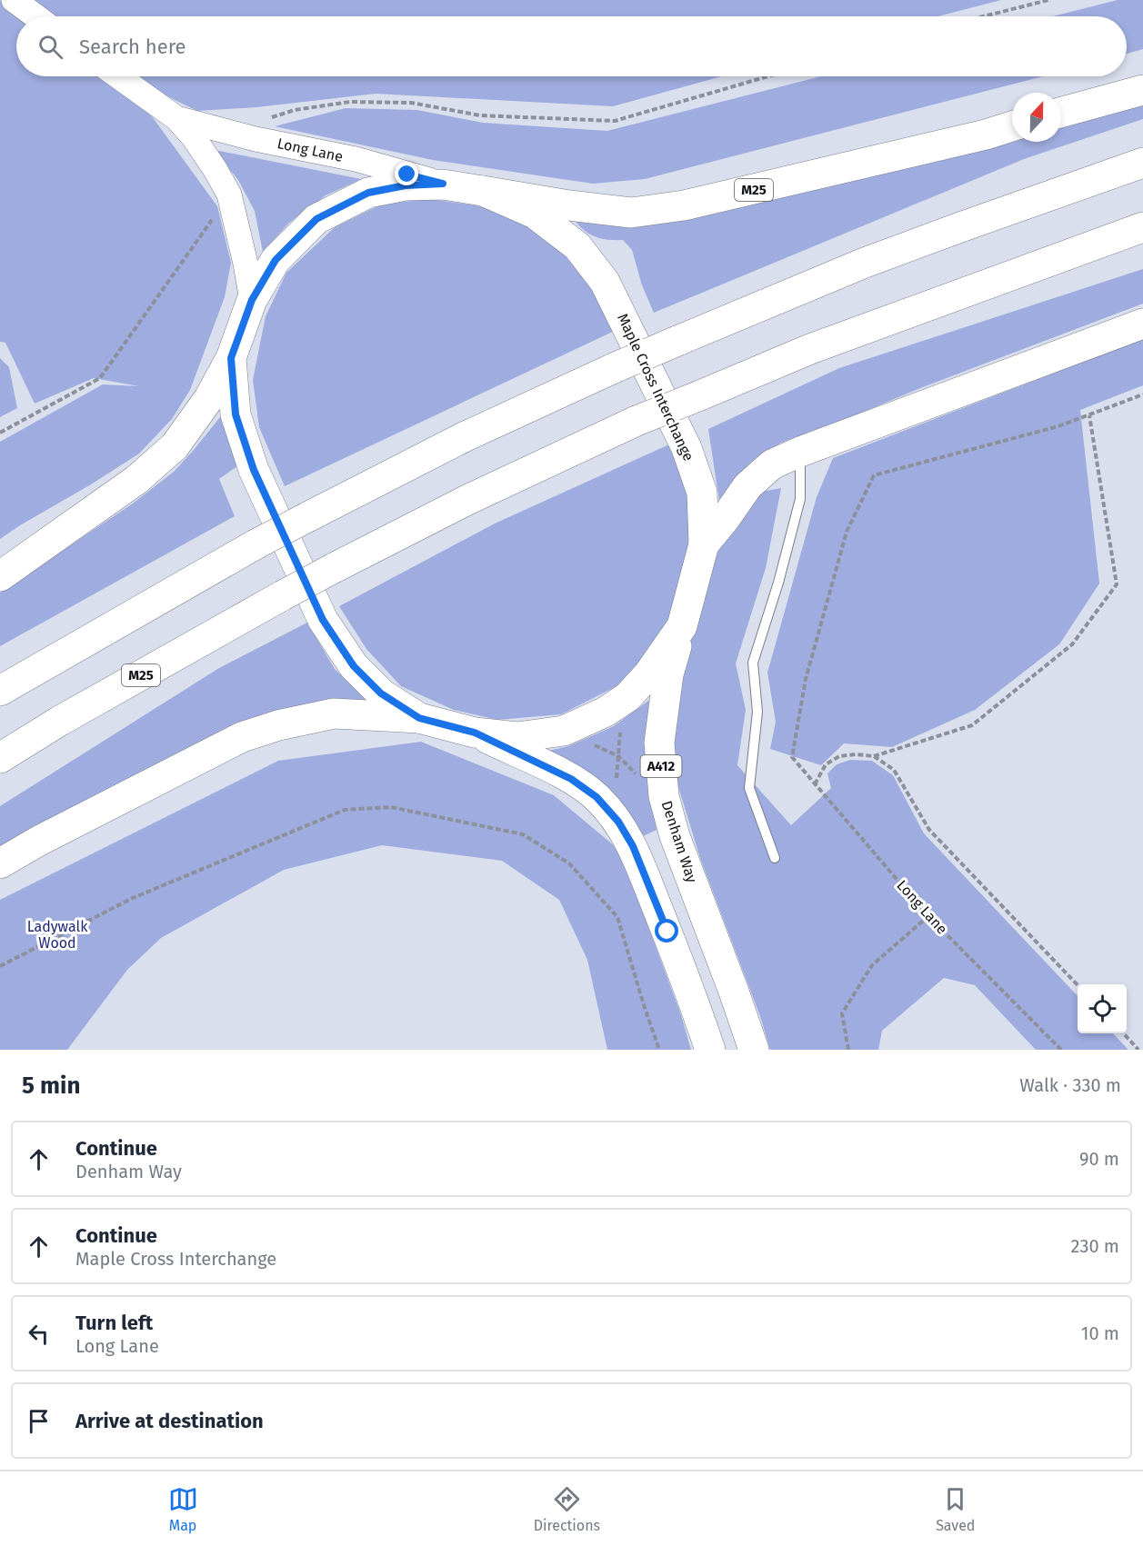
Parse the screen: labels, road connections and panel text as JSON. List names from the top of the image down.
{
  "streets": {
    "main road": [
      "M25",
      "Maple Cross Interchange",
      "A412",
      "Denham Way"
    ],
    "street": ["Long Lane"]
  },
  "crossings": [
    ["Long Lane", "Maple Cross Interchange"],
    ["M25", "Maple Cross Interchange"],
    ["Maple Cross Interchange", "Denham Way"]
  ],
  "parks": ["Ladywalk Wood"],
  "north": "top",
  "page": {
    "search": "Search here",
    "heading": ["5 min", "Walk · 330 m"],
    "list": [
      ["Continue", "Denham Way", "90 m"],
      ["Continue", "Maple Cross Interchange", "230 m"],
      ["Turn left", "Long Lane", "10 m"],
      "Arrive at destination"
    ],
    "nav": ["Map", "Directions", "Saved"]
  }
}
